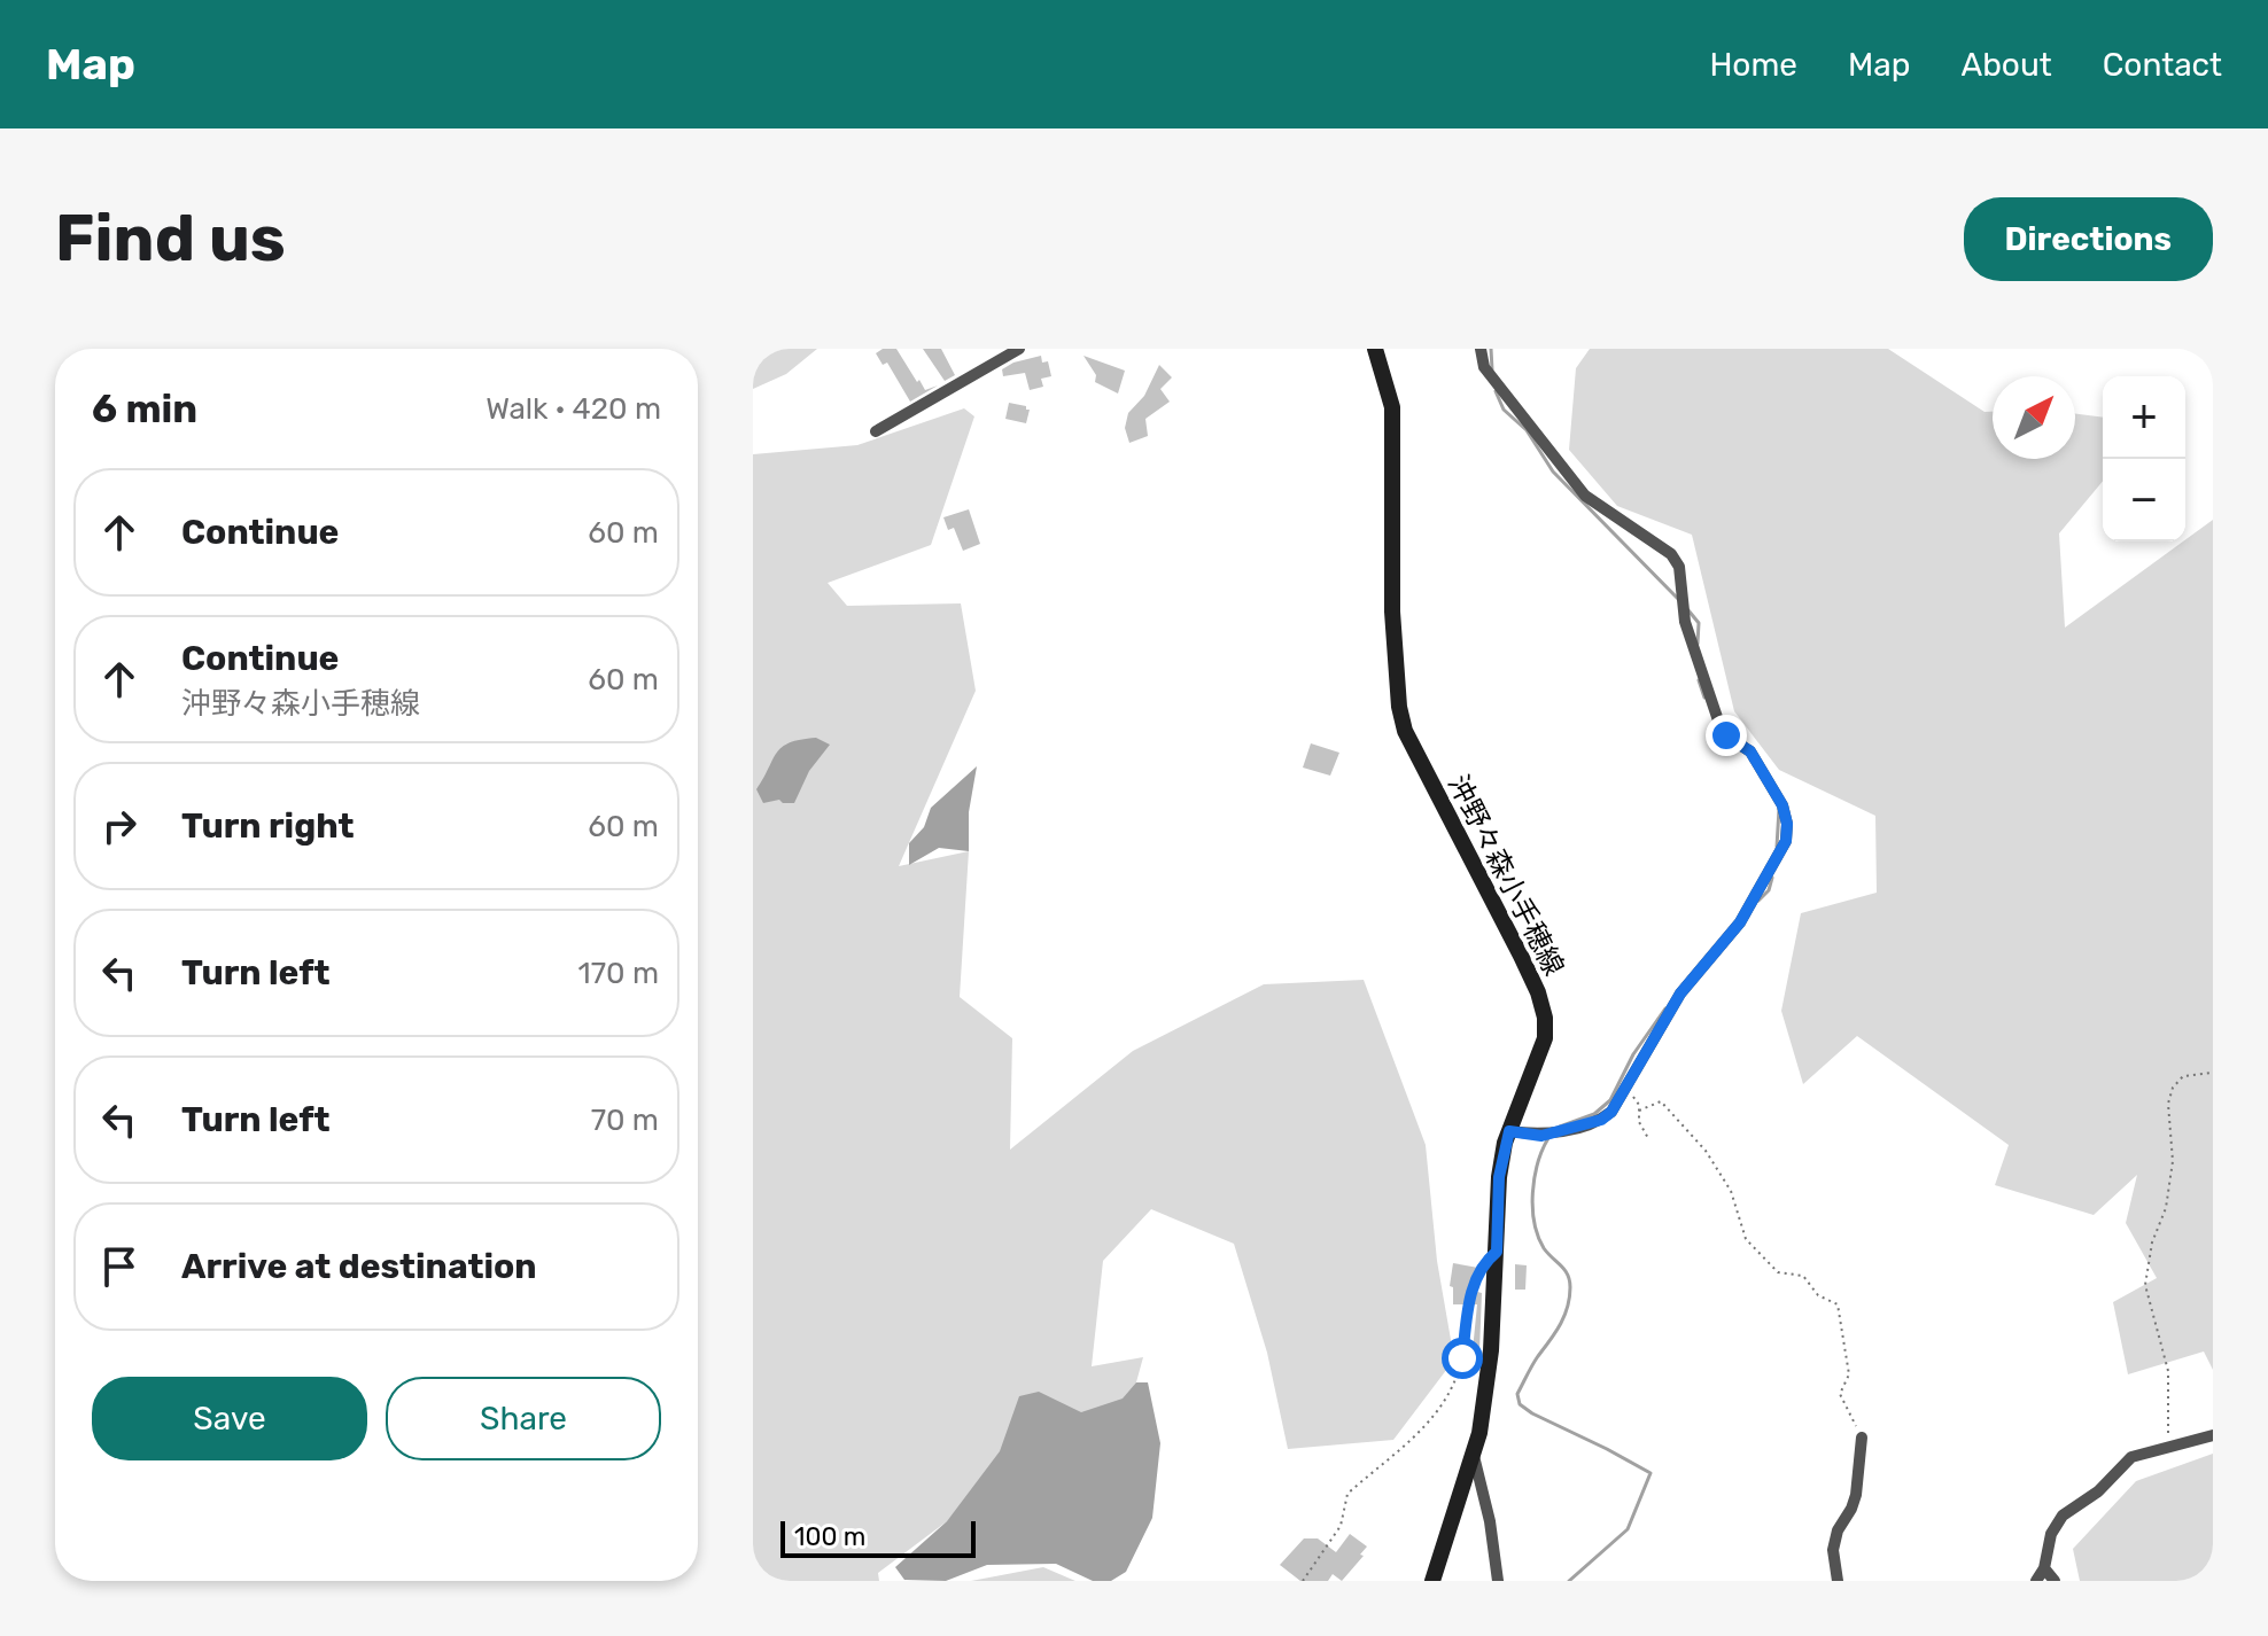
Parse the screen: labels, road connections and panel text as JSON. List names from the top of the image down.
{
  "streets": {
    "main road": ["沖野々森小手穂線"]
  },
  "scale_bar": "100 m",
  "north": "top right",
  "page": {
    "header": "Map",
    "nav": [
      "Home",
      "Map",
      "About",
      "Contact"
    ],
    "buttons": [
      "Directions",
      ["Save", "Share"]
    ],
    "title": "Find us",
    "heading": ["6 min", "Walk · 420 m"],
    "map_buttons": ["+", "−"],
    "list": [
      ["Continue", "60 m"],
      ["Continue", "沖野々森小手穂線", "60 m"],
      ["Turn right", "60 m"],
      ["Turn left", "170 m"],
      ["Turn left", "70 m"],
      "Arrive at destination"
    ],
    "scale": "100 m"
  }
}
